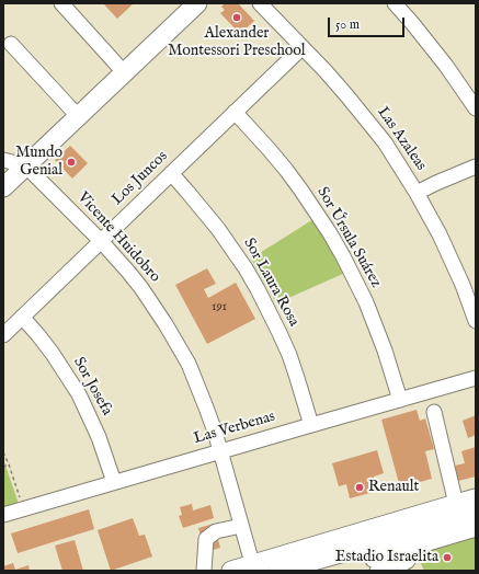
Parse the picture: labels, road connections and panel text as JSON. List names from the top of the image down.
{
  "streets": {
    "street": [
      "Las Azaleas",
      "Los Juncos",
      "Vicente Huidobro",
      "Sor Úrsula Suárez",
      "Sor Laura Rosa",
      "Sor Josefa",
      "Las Verbenas"
    ]
  },
  "crossings": [
    ["Las Azaleas", "Los Juncos"],
    ["Los Juncos", "Vicente Huidobro"],
    ["Los Juncos", "Sor Úrsula Suárez"],
    ["Los Juncos", "Sor Laura Rosa"],
    ["Los Juncos", "Sor Josefa"],
    ["Vicente Huidobro", "Las Verbenas"],
    ["Sor Úrsula Suárez", "Las Verbenas"],
    ["Sor Laura Rosa", "Las Verbenas"],
    ["Sor Josefa", "Las Verbenas"]
  ],
  "places": [
    "Alexander Montessori Preschool",
    "Mundo Genial",
    "Renault",
    "Estadio Israelita"
  ],
  "house_numbers": ["191"],
  "scale_bar": "50 m"
}
